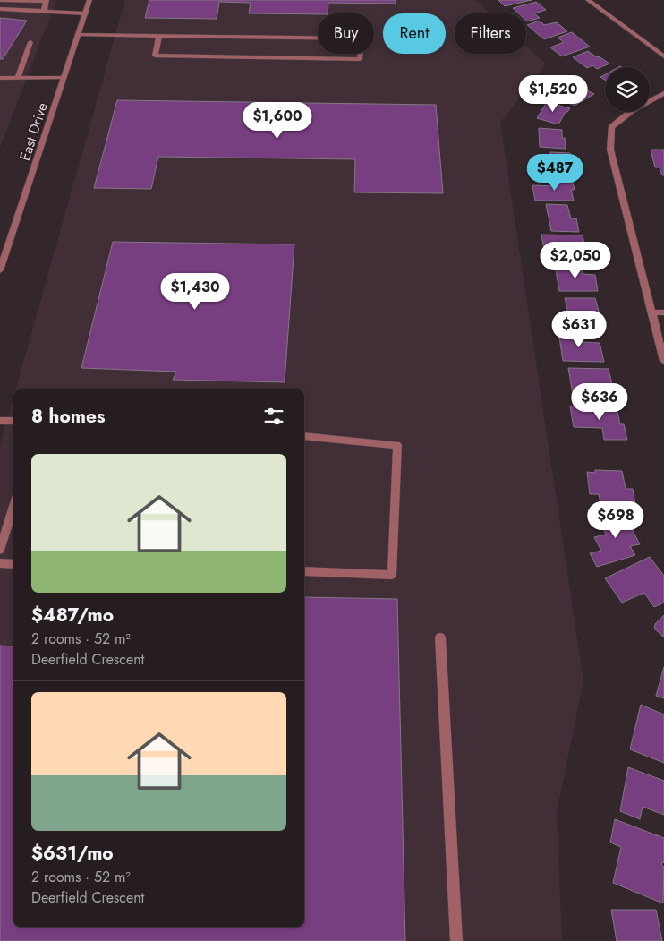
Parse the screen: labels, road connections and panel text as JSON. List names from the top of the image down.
{
  "streets": {
    "street": ["East Drive"]
  },
  "page": {
    "chip": ["Buy", "Rent", "Filters"],
    "price": [
      "$1,520",
      "$1,600",
      "$487",
      "$2,050",
      "$1,430",
      "$631",
      "$636",
      "$698"
    ],
    "heading": "8 homes",
    "list": [
      {
        "name": "$487/mo",
        "note": "2 rooms · 52 m² · Deerfield Crescent"
      },
      {
        "name": "$631/mo",
        "note": "2 rooms · 52 m² · Deerfield Crescent"
      }
    ]
  }
}
